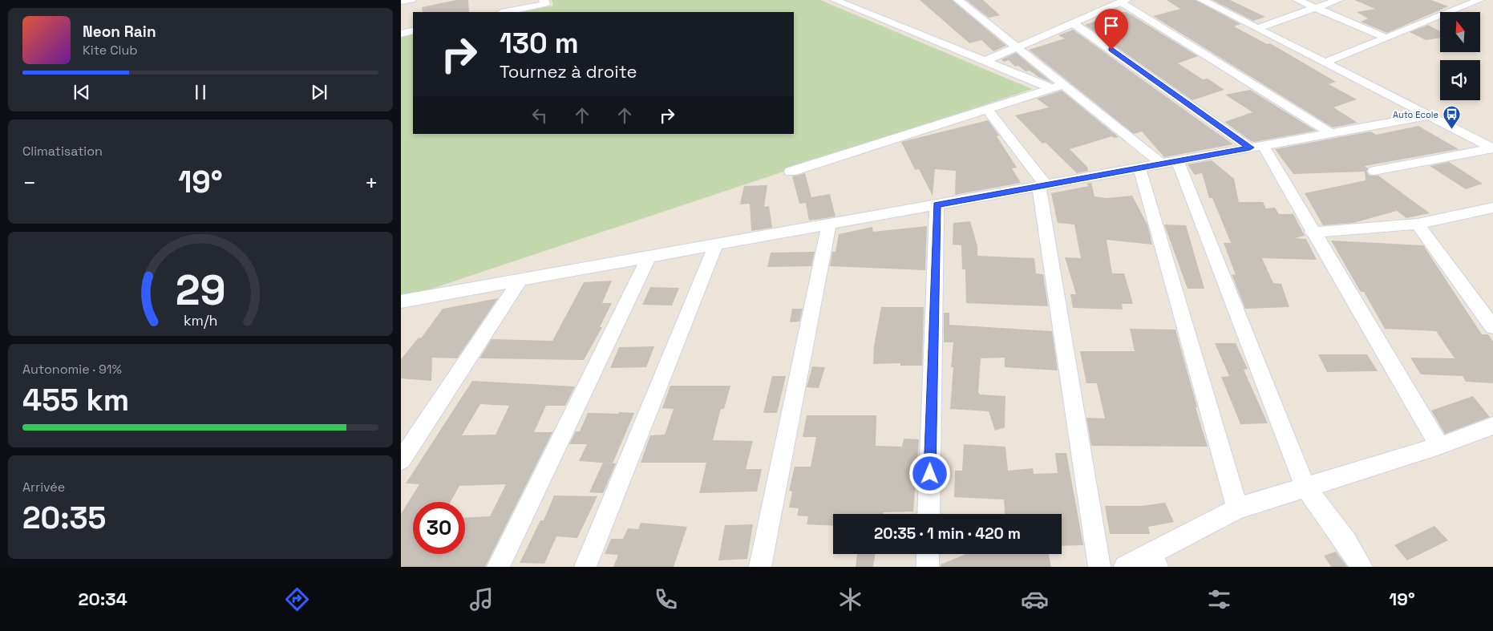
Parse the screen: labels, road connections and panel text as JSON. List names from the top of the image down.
{
  "places": {
    "bus stop": ["Auto Ecole"]
  },
  "north": "top",
  "page": {
    "turn": ["130 m", "Tournez à droite"],
    "song": ["Neon Rain", "Kite Club"],
    "tile": [
      "Climatisation",
      ["Autonomie · 91%", "455 km"],
      ["Arrivée", "20:35"]
    ],
    "heat": ["−", "19°", "+"],
    "limit": "30",
    "trip": "20:35 · 1 min · 420 m",
    "tabs": ["20:34", "19°"],
    "gauge": ["29", "km/h"]
  }
}
